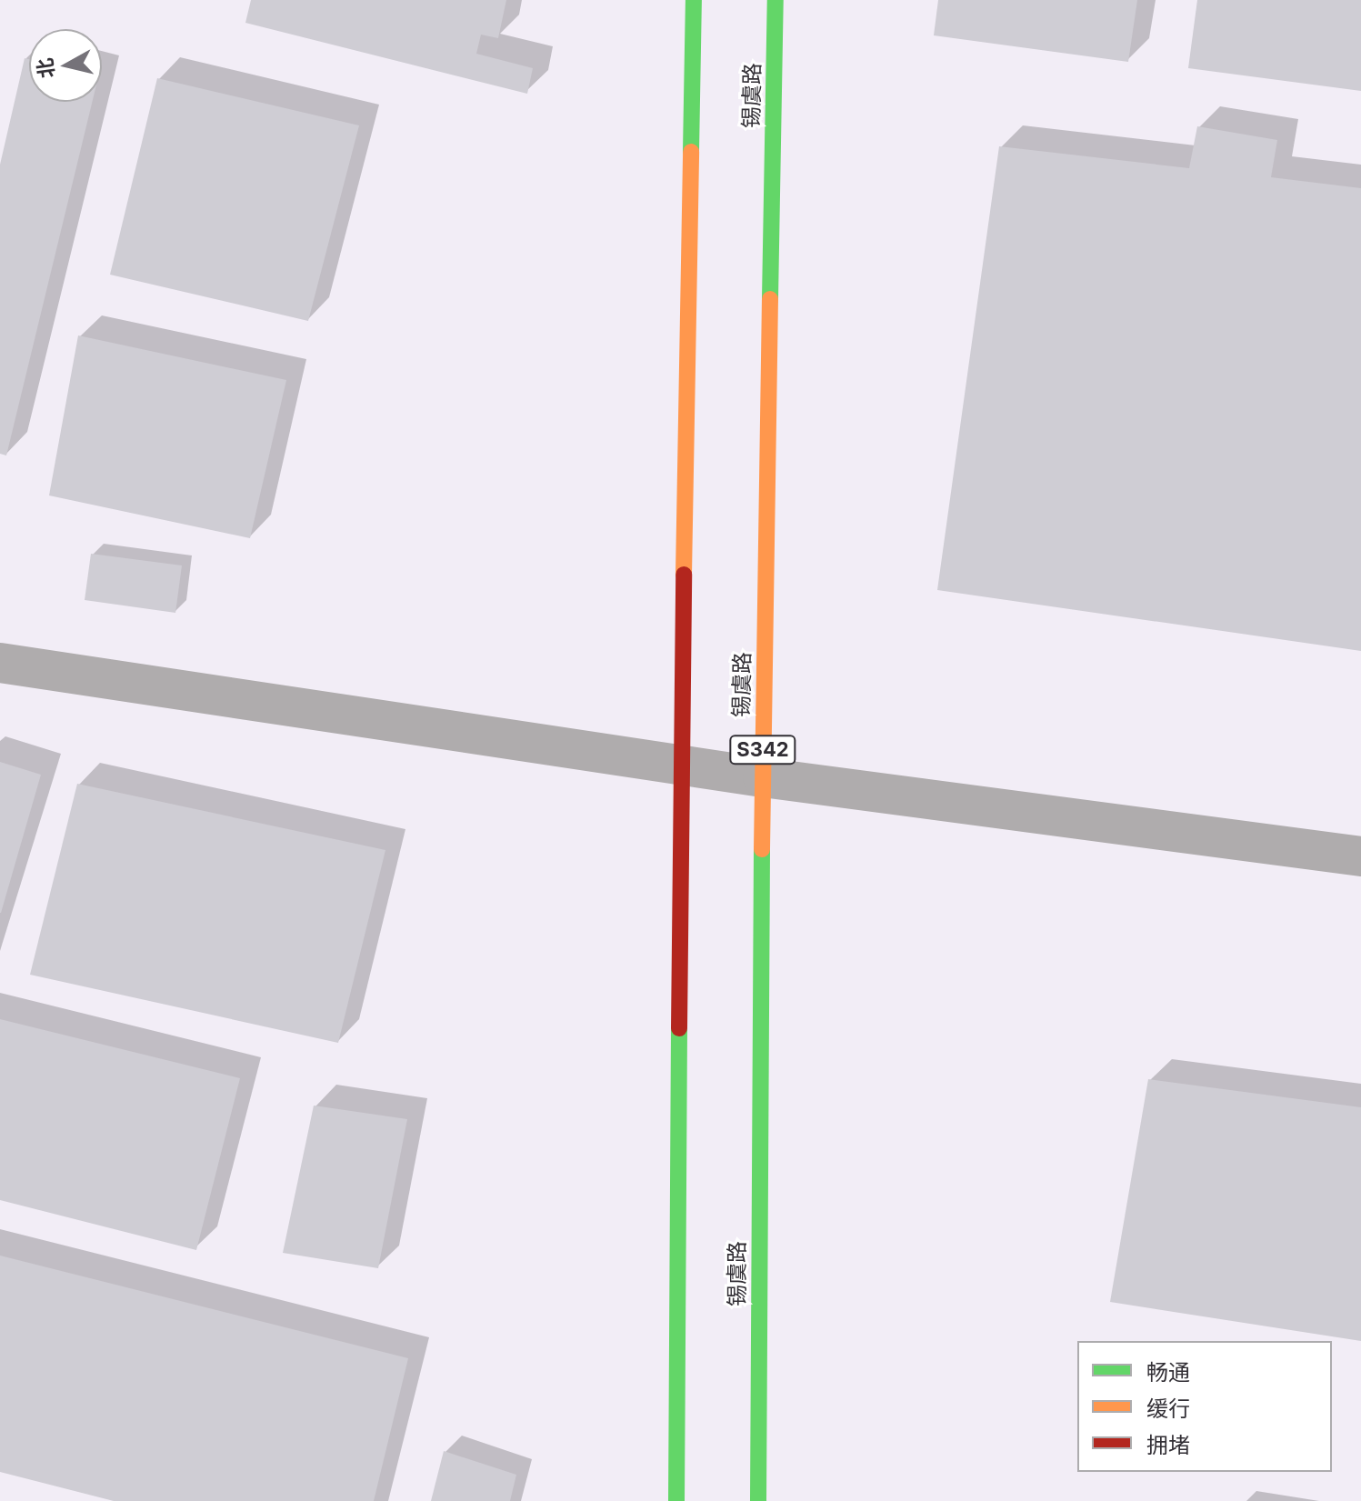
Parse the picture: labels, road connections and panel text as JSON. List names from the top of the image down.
{
  "streets": {
    "main road": ["锡虞路", "S342"]
  },
  "legend": ["畅通", "缓行", "拥堵"],
  "north": "left"
}
